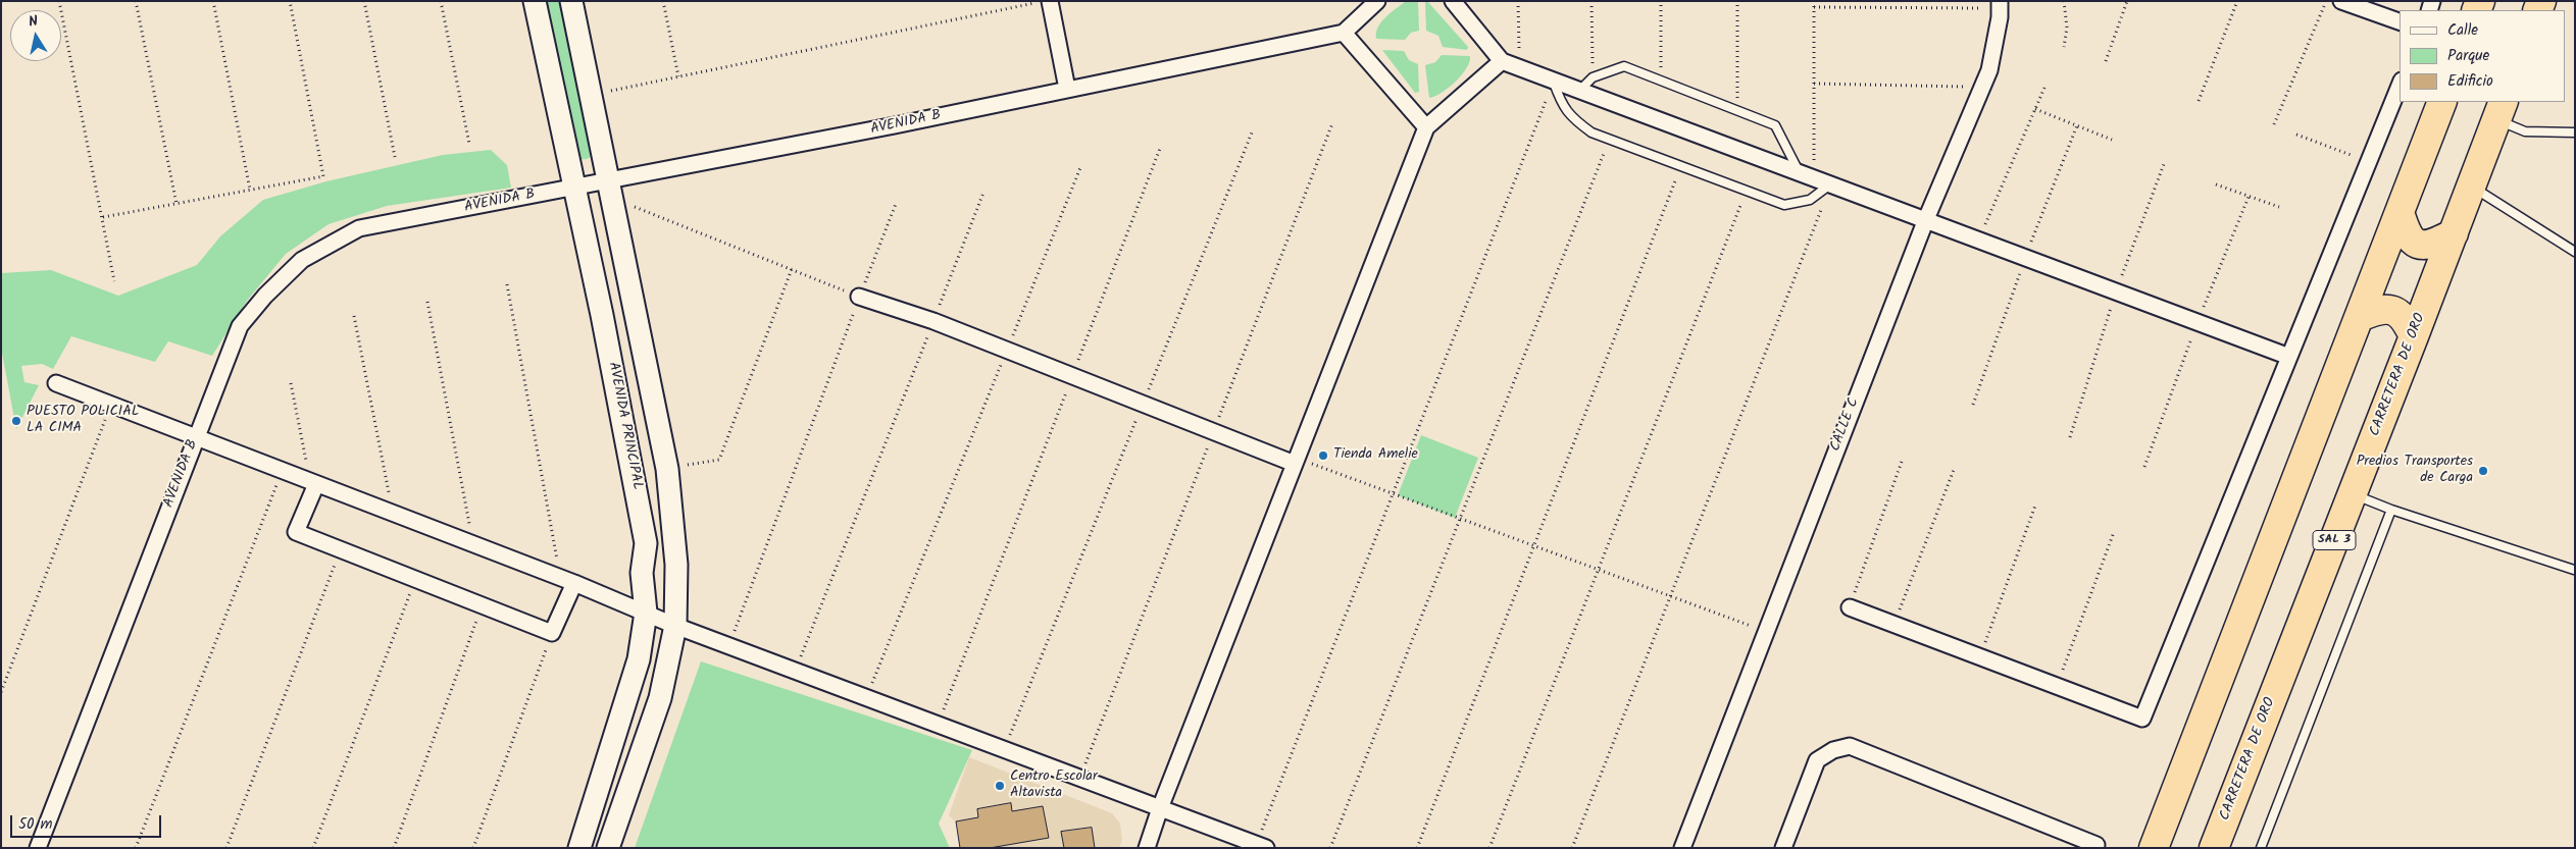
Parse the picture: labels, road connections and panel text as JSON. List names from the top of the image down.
{
  "streets": {
    "highway": ["CARRETERA DE ORO", "SAL 3"],
    "street": ["AVENIDA B", "CALLE C", "AVENIDA PRINCIPAL"]
  },
  "crossings": [
    ["AVENIDA B", "AVENIDA PRINCIPAL"]
  ],
  "places": [
    "PUESTO POLICIAL LA CIMA",
    "Tienda Amelie",
    "Predios Transportes de Carga",
    "Centro Escolar Altavista"
  ],
  "legend": ["Calle", "Parque", "Edificio"],
  "scale_bar": "50 m",
  "north": "top"
}
